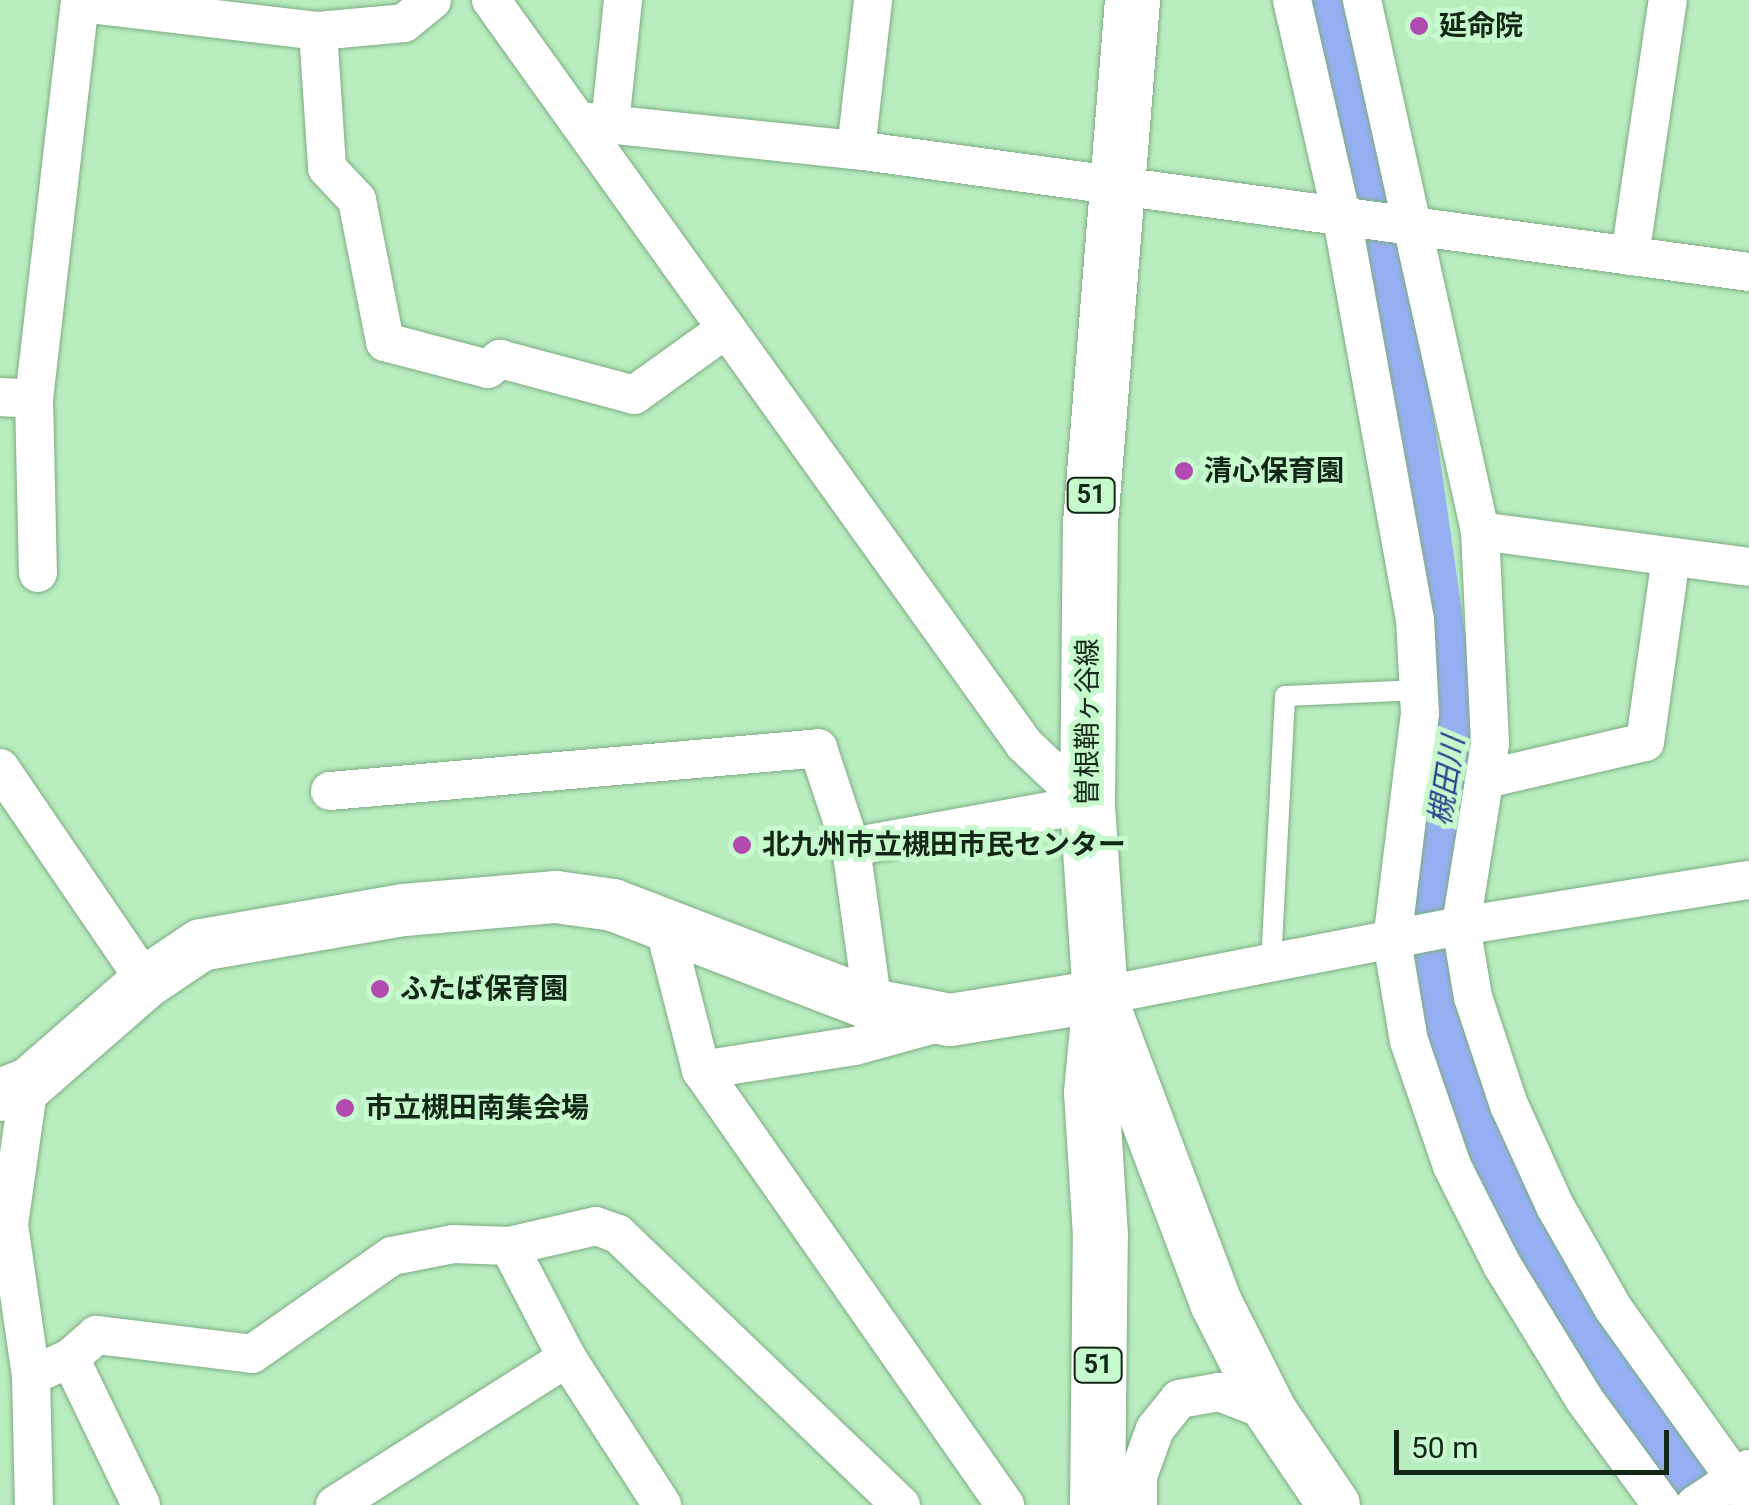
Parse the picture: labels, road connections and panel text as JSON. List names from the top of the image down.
{
  "streets": {
    "main road": ["51", "曽根鞘ヶ谷線"]
  },
  "water": ["槻田川"],
  "places": [
    "延命院",
    "清心保育園",
    "北九州市立槻田市民センター",
    "ふたば保育園",
    "市立槻田南集会場"
  ],
  "scale_bar": "50 m"
}
